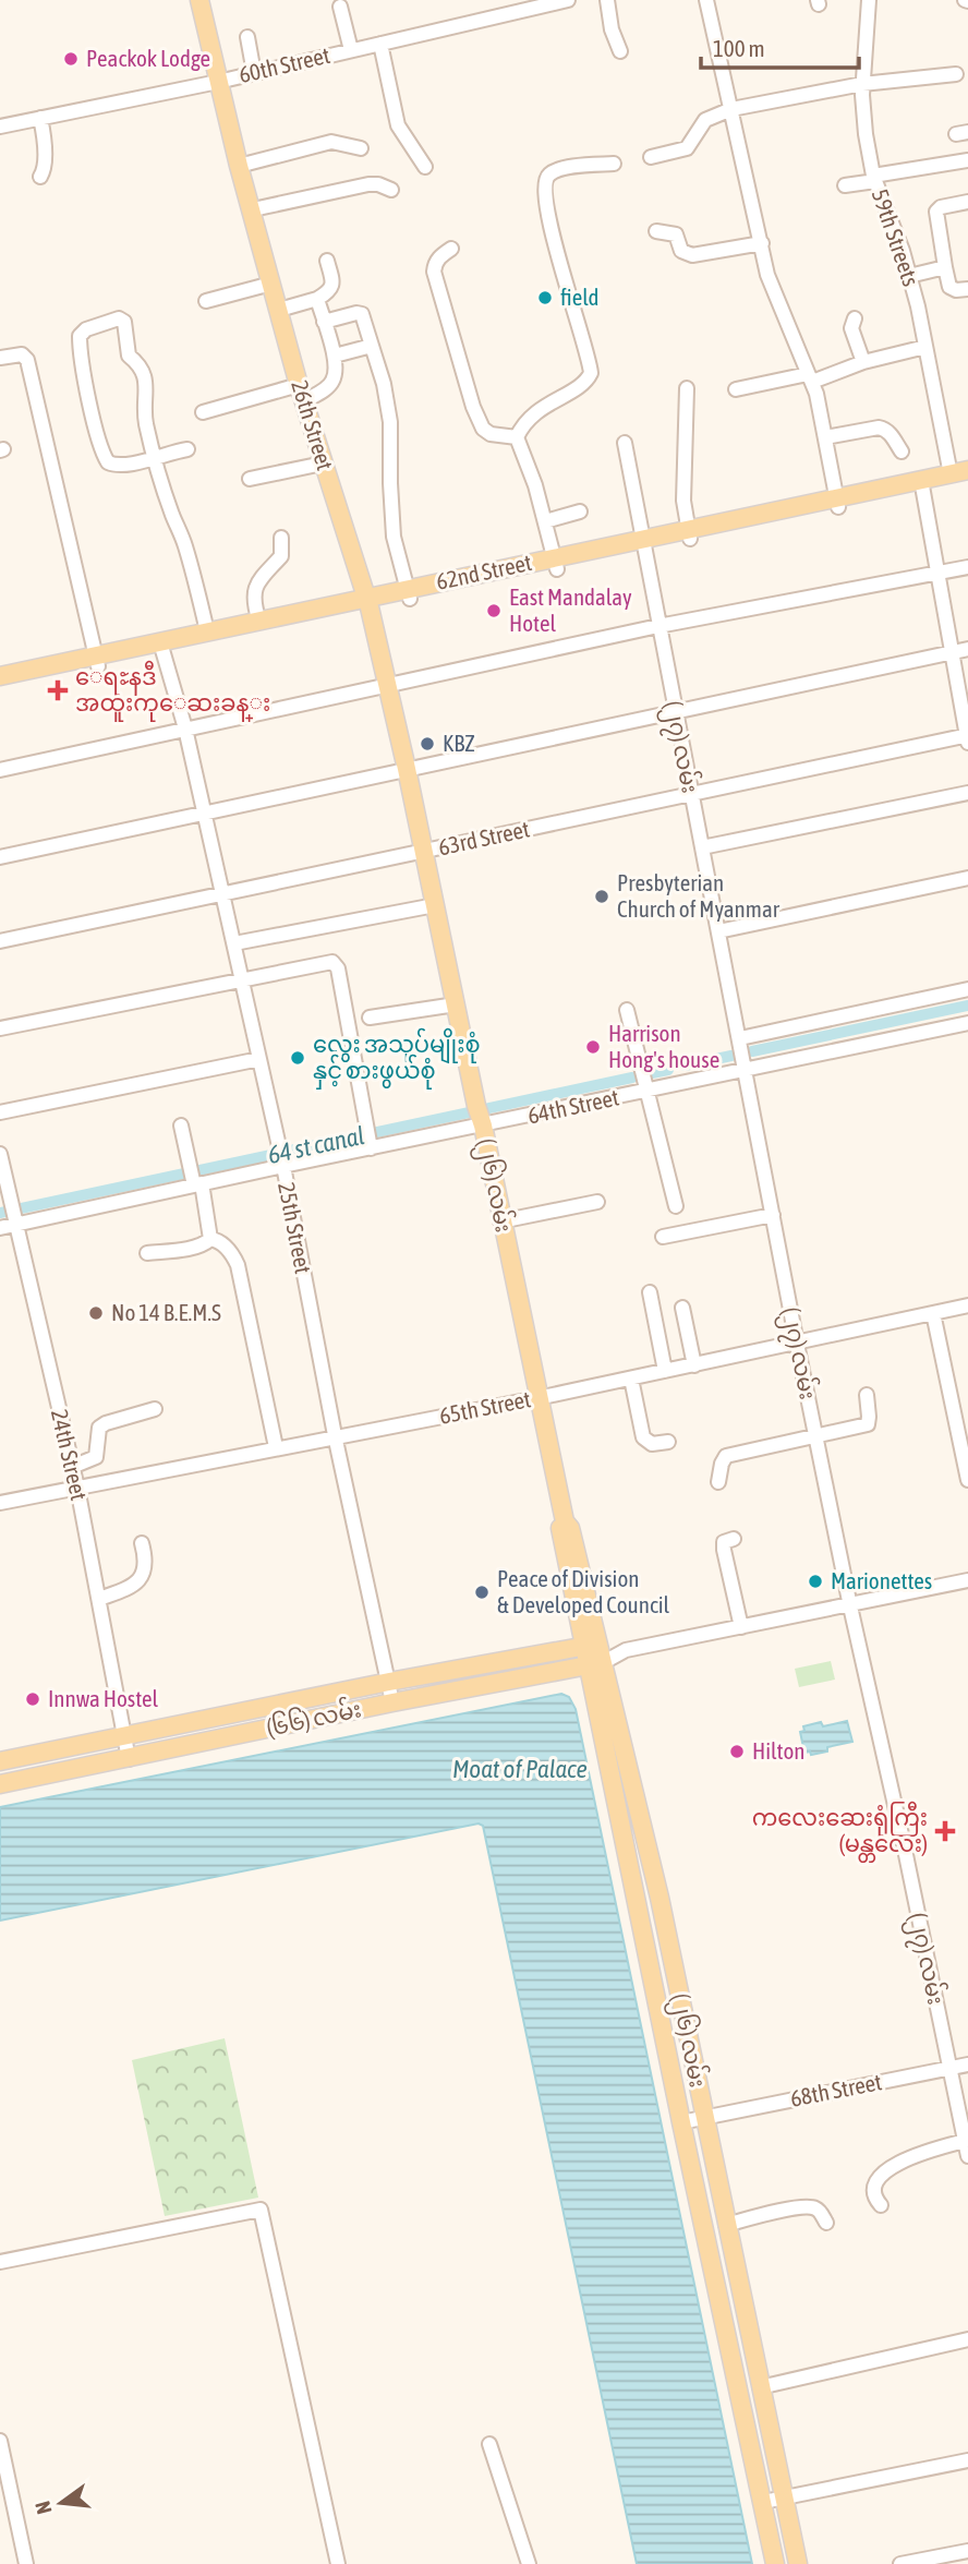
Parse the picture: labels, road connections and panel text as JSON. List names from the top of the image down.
{
  "streets": {
    "main road": [
      "26th Street",
      "62nd Street",
      "(၂၆) လမ်း",
      "(၆၆) လမ်း"
    ],
    "street": [
      "60th Street",
      "59th Streets",
      "(၂၇) လမ်း",
      "63rd Street",
      "64th Street",
      "25th Street",
      "65th Street",
      "24th Street",
      "68th Street"
    ]
  },
  "crossings": [
    ["60th Street", "26th Street"],
    ["59th Streets", "62nd Street"],
    ["26th Street", "62nd Street"],
    ["26th Street", "63rd Street"],
    ["26th Street", "(၂၆) လမ်း"],
    ["62nd Street", "(၂၇) လမ်း"],
    ["62nd Street", "25th Street"],
    ["(၂၇) လမ်း", "63rd Street"],
    ["(၂၇) လမ်း", "64th Street"],
    ["(၂၇) လမ်း", "65th Street"],
    ["(၂၇) လမ်း", "(၆၆) လမ်း"],
    ["(၂၇) လမ်း", "68th Street"],
    ["63rd Street", "(၂၆) လမ်း"],
    ["63rd Street", "25th Street"],
    ["64th Street", "(၂၆) လမ်း"],
    ["64th Street", "25th Street"],
    ["64th Street", "24th Street"],
    ["(၂၆) လမ်း", "65th Street"],
    ["(၂၆) လမ်း", "(၆၆) လမ်း"],
    ["(၂၆) လမ်း", "68th Street"],
    ["25th Street", "65th Street"],
    ["25th Street", "(၆၆) လမ်း"],
    ["65th Street", "24th Street"],
    ["24th Street", "(၆၆) လမ်း"]
  ],
  "water": ["64 st canal", "Moat of Palace"],
  "places": {
    "other": [
      "Peackok Lodge",
      "field",
      "East Mandalay Hotel",
      "KBZ",
      "Presbyterian Church of Myanmar",
      "Harrison Hong's house",
      "လွေး အသုပ်မျိုးစုံ နှင့် စားဖွယ်စုံ",
      "No 14 B.E.M.S",
      "Marionettes",
      "Peace of Division & Developed Council",
      "Innwa Hostel",
      "Hilton"
    ],
    "health": ["ေရႊနဒီ အထူးကုေဆးခန္း", "ကလေးဆေးရုံကြီး (မန္တလေး)"]
  },
  "scale_bar": "100 m",
  "north": "left"
}
